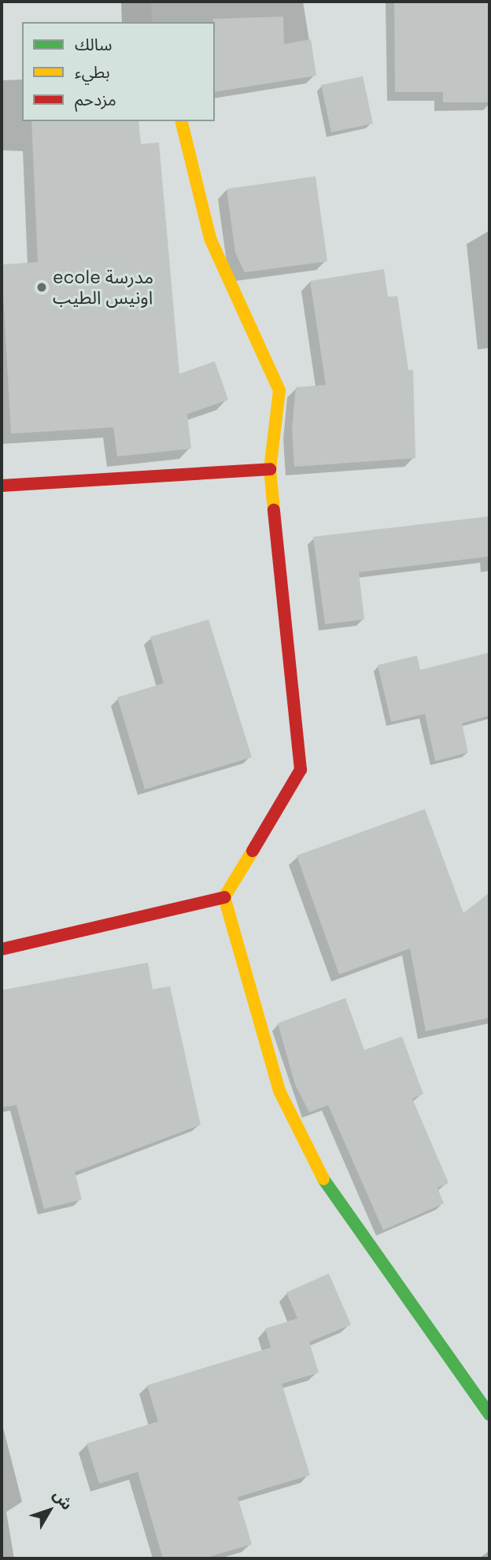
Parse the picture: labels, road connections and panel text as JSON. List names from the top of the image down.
{
  "places": ["ecole مدرسة اونيس الطيب"],
  "legend": ["سالك", "بطيء", "مزدحم"],
  "north": "top right"
}
